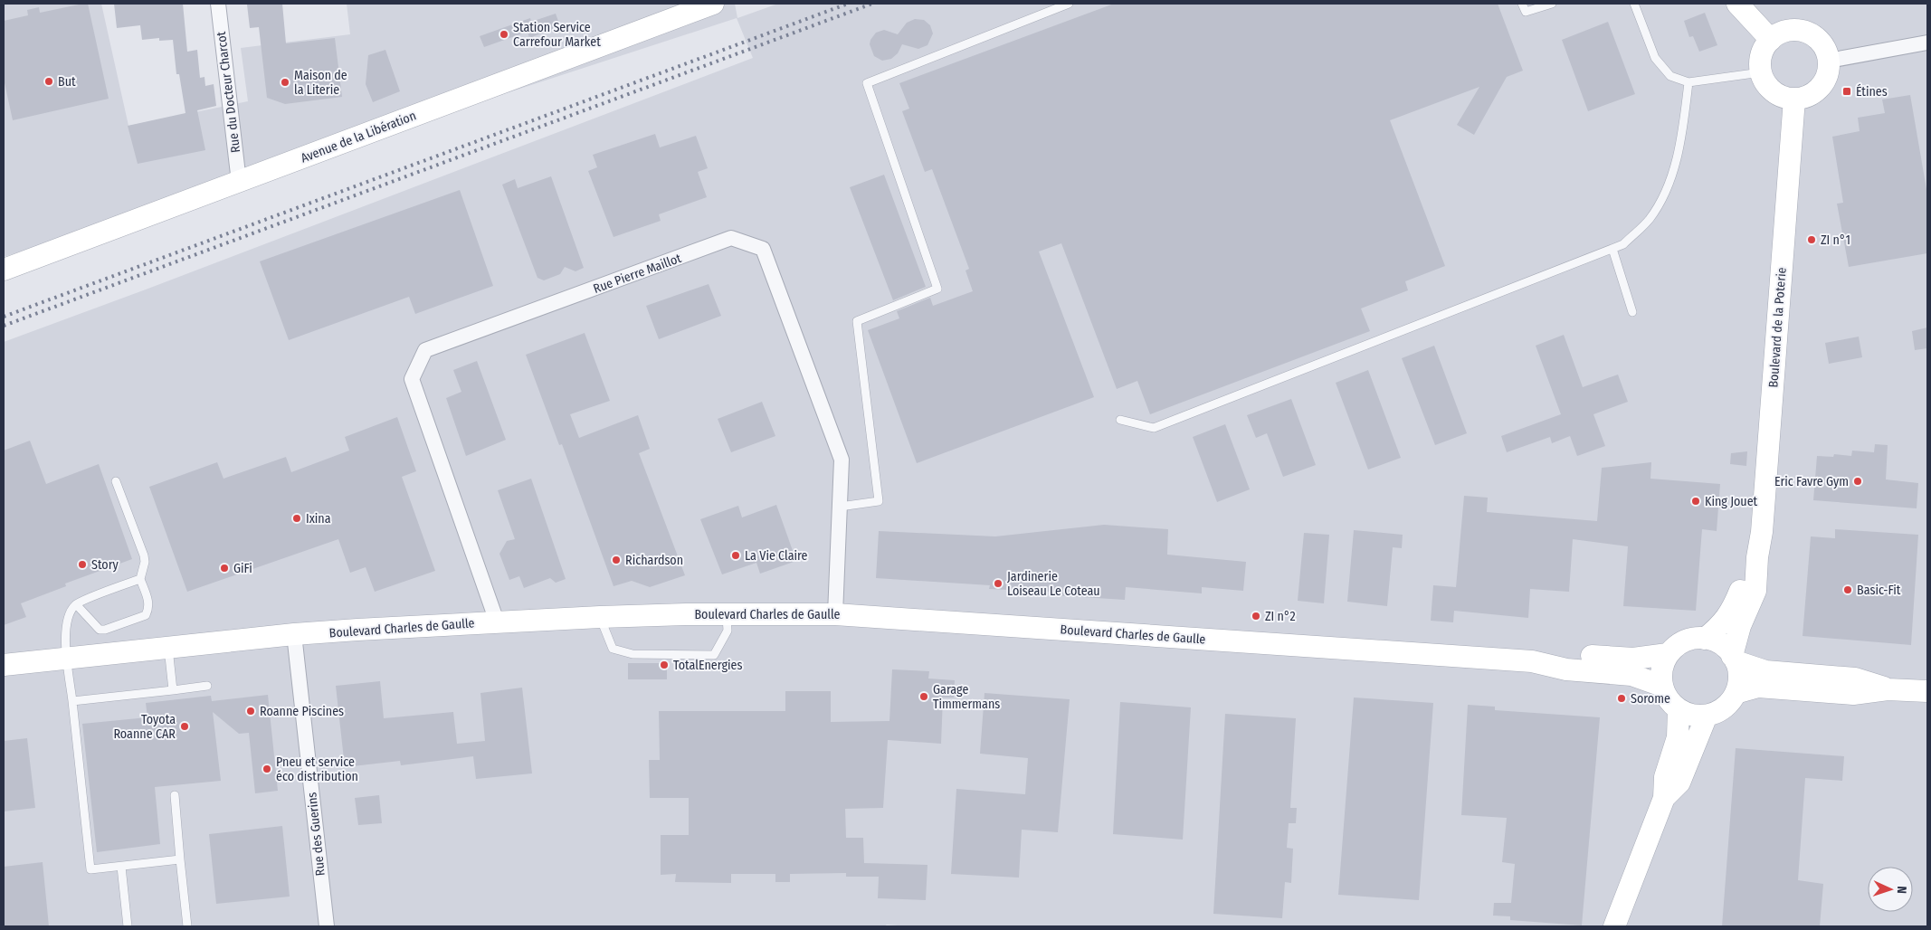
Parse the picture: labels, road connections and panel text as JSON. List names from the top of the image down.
{
  "streets": {
    "street": [
      "Rue du Docteur Charcot",
      "Avenue de la Libération",
      "Rue Pierre Maillot",
      "Boulevard de la Poterie",
      "Boulevard Charles de Gaulle",
      "Rue des Guerins"
    ]
  },
  "crossings": [
    ["Rue du Docteur Charcot", "Avenue de la Libération"],
    ["Rue Pierre Maillot", "Boulevard Charles de Gaulle"],
    ["Boulevard de la Poterie", "Boulevard Charles de Gaulle"],
    ["Boulevard Charles de Gaulle", "Rue des Guerins"]
  ],
  "places": {
    "other": [
      "Station Service Carrefour Market",
      "But",
      "Maison de la Literie",
      "ZI n°1",
      "Eric Favre Gym",
      "King Jouet",
      "Ixina",
      "La Vie Claire",
      "Richardson",
      "Story",
      "GiFi",
      "Jardinerie Loiseau Le Coteau",
      "Basic-Fit",
      "ZI n°2",
      "TotalEnergies",
      "Garage Timmermans",
      "Sorome",
      "Roanne Piscines",
      "Toyota Roanne CAR",
      "Pneu et service éco distribution"
    ],
    "transit": ["Étines"]
  },
  "north": "right"
}
